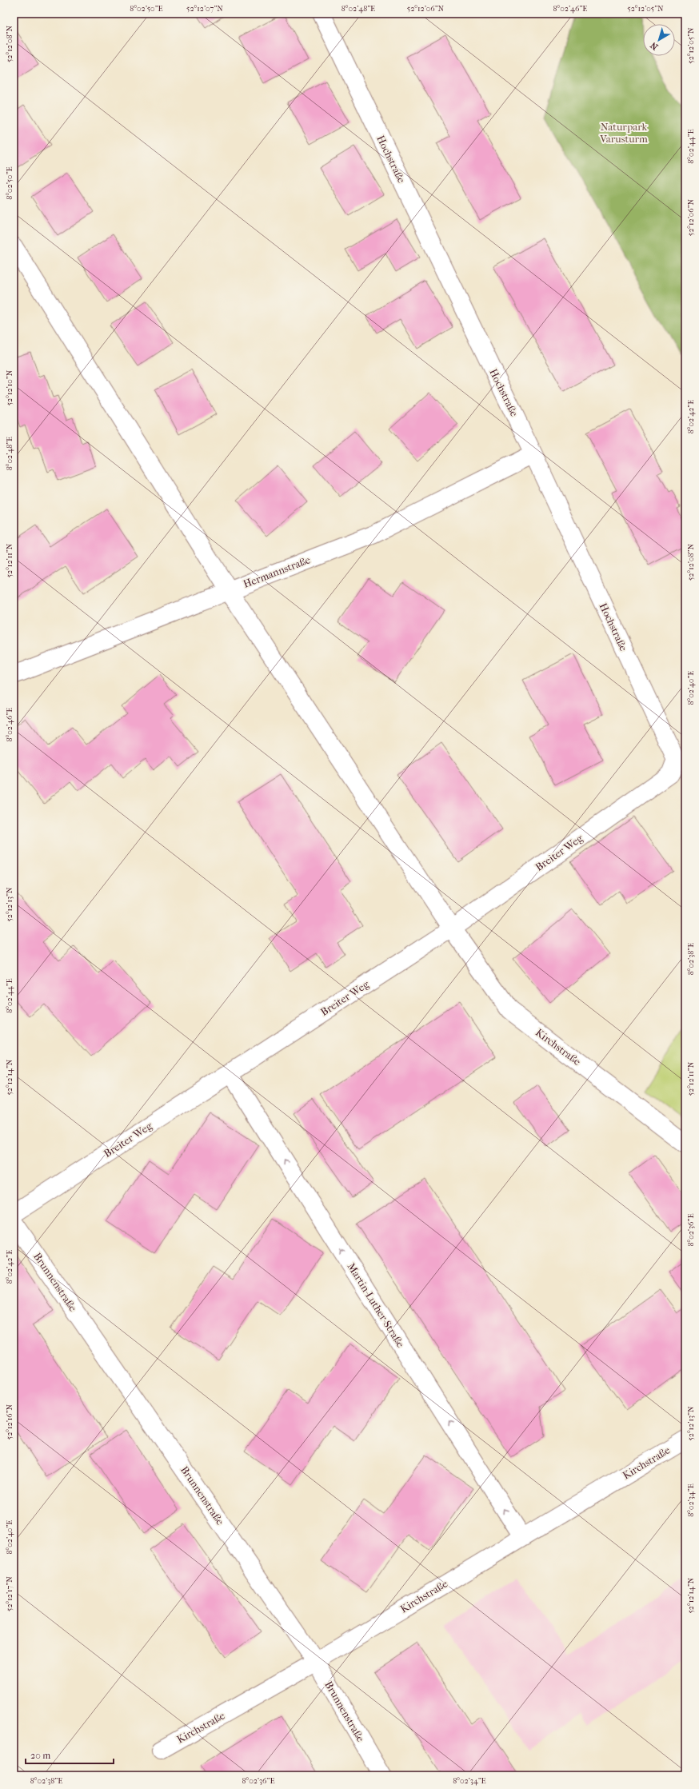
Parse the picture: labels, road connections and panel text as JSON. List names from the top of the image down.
{
  "streets": {
    "street": [
      "Hochstraße",
      "Hermannstraße",
      "Breiter Weg",
      "Kirchstraße",
      "Brunnenstraße",
      "Martin-Luther-Straße"
    ]
  },
  "crossings": [
    ["Hochstraße", "Hermannstraße"],
    ["Hochstraße", "Breiter Weg"],
    ["Hermannstraße", "Kirchstraße"],
    ["Breiter Weg", "Kirchstraße"],
    ["Breiter Weg", "Martin-Luther-Straße"],
    ["Kirchstraße", "Brunnenstraße"],
    ["Kirchstraße", "Martin-Luther-Straße"]
  ],
  "one_way": ["Martin-Luther-Straße"],
  "parks": ["Naturpark Varusturm"],
  "scale_bar": "20 m",
  "north": "bottom left",
  "coordinates": [
    "8°02'50\"E",
    "52°12'07\"N",
    "8°02'48\"E",
    "52°12'06\"N",
    "8°02'46\"E",
    "52°12'05\"N",
    "52°12'08\"N",
    "8°02'44\"E",
    "52°12'10\"N",
    "8°02'42\"E",
    "52°12'11\"N",
    "8°02'40\"E",
    "52°12'13\"N",
    "8°02'38\"E",
    "52°12'14\"N",
    "8°02'36\"E",
    "52°12'16\"N",
    "8°02'34\"E",
    "52°12'17\"N"
  ]
}
